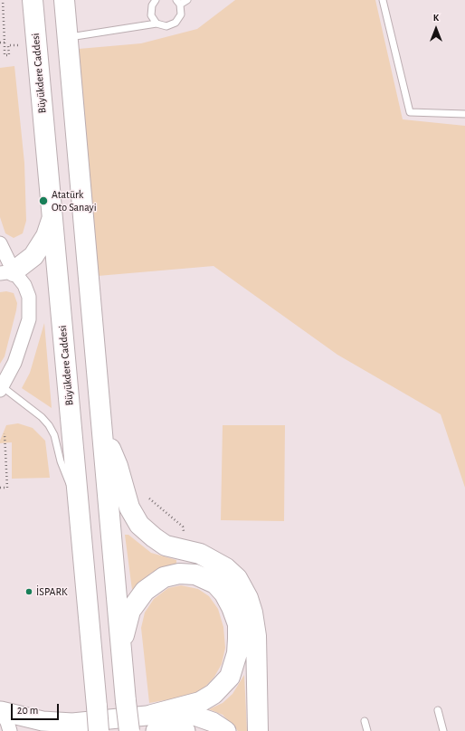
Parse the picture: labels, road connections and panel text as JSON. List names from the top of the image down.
{
  "streets": {
    "main road": ["Büyükdere Caddesi"]
  },
  "places": ["Atatürk Oto Sanayi", "İSPARK"],
  "scale_bar": "20 m",
  "north": "top"
}
